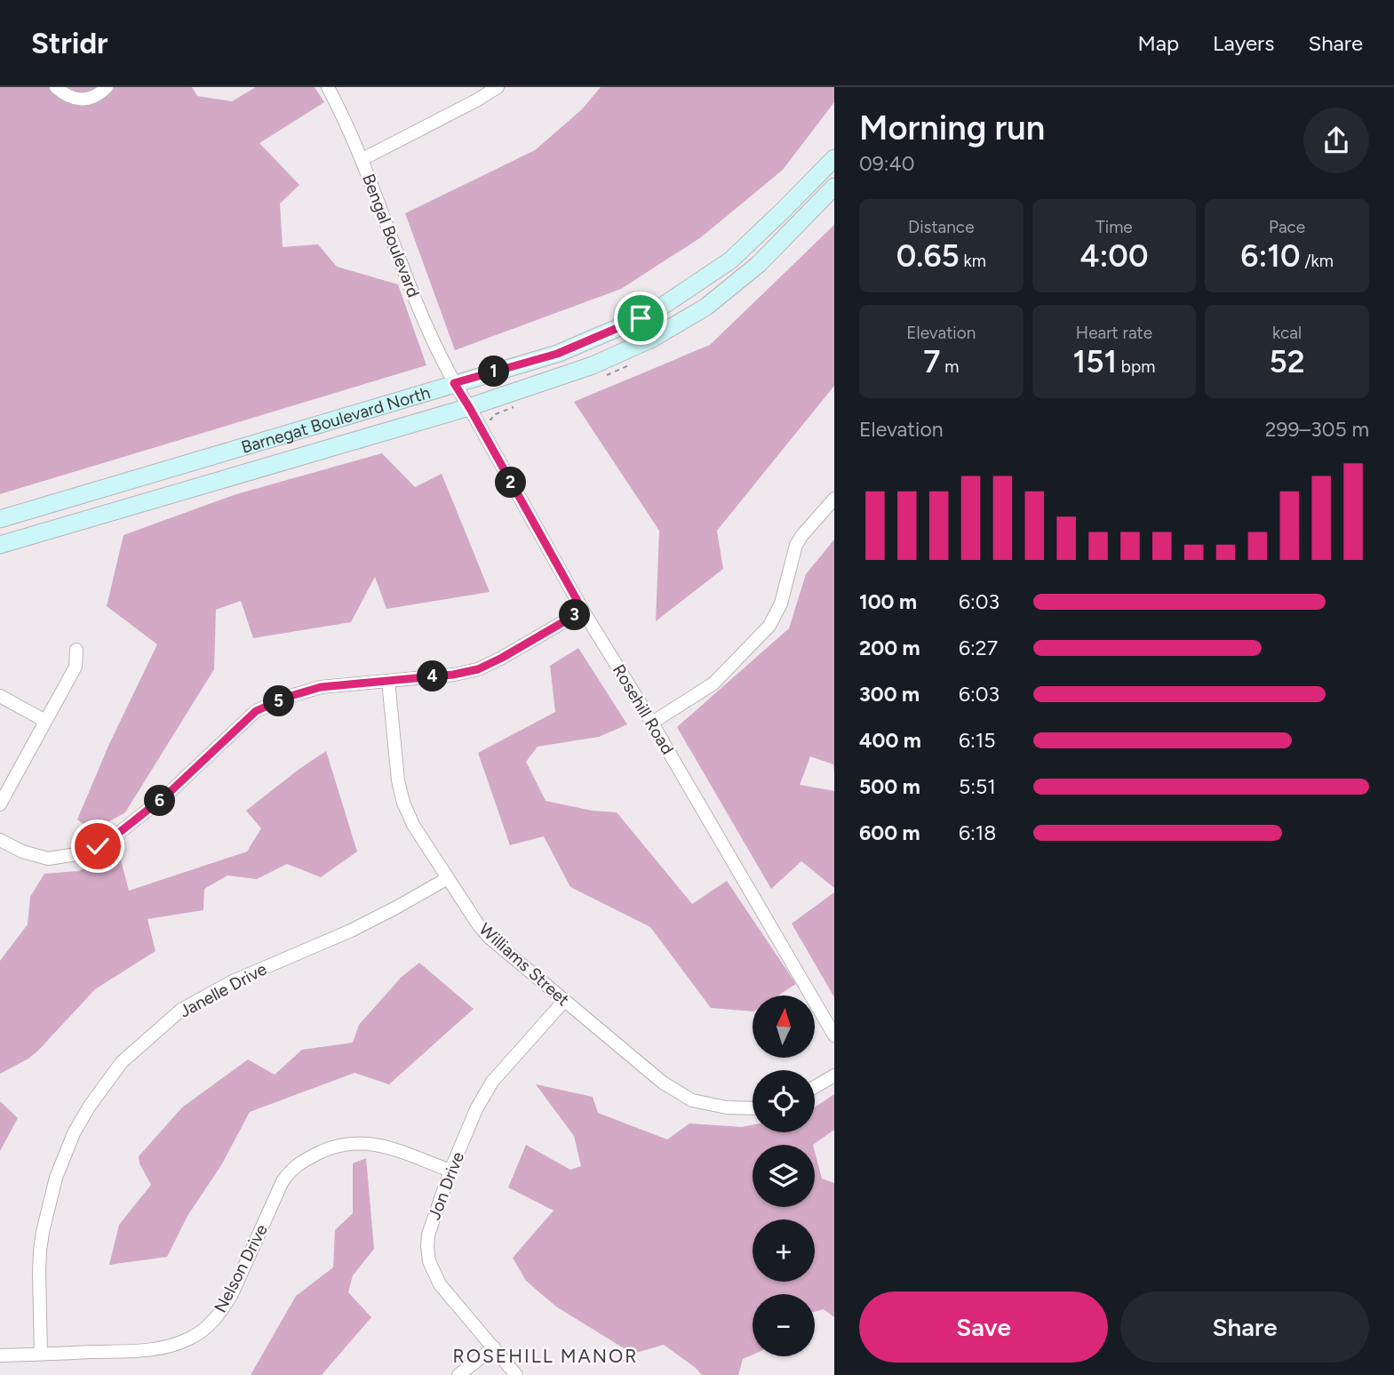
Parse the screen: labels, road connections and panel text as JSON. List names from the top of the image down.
{
  "streets": {
    "street": [
      "Bengal Boulevard",
      "Barnegat Boulevard North",
      "Rosehill Road",
      "Williams Street",
      "Janelle Drive",
      "Jon Drive",
      "Nelson Drive"
    ]
  },
  "crossings": [
    ["Bengal Boulevard", "Barnegat Boulevard North"],
    ["Bengal Boulevard", "Rosehill Road"],
    ["Barnegat Boulevard North", "Rosehill Road"],
    ["Williams Street", "Janelle Drive"],
    ["Williams Street", "Jon Drive"],
    ["Janelle Drive", "Nelson Drive"],
    ["Jon Drive", "Nelson Drive"]
  ],
  "districts": ["ROSEHILL MANOR"],
  "north": "top",
  "page": {
    "header": "Stridr",
    "nav": ["Map", "Layers", "Share"],
    "heading": ["Morning run", "09:40"],
    "stats": [
      ["Distance", "0.65 km"],
      ["Time", "4:00"],
      ["Pace", "6:10 /km"],
      ["Elevation", "7 m"],
      ["Heart rate", "151 bpm"],
      ["kcal", "52"]
    ],
    "pins": [
      "1",
      "2",
      "3",
      "4",
      "5",
      "6"
    ],
    "chart": ["Elevation", "299–305 m"],
    "list": [
      {
        "name": "100 m",
        "note": "6:03"
      },
      {
        "name": "200 m",
        "note": "6:27"
      },
      {
        "name": "300 m",
        "note": "6:03"
      },
      {
        "name": "400 m",
        "note": "6:15"
      },
      {
        "name": "500 m",
        "note": "5:51"
      },
      {
        "name": "600 m",
        "note": "6:18"
      }
    ],
    "map_buttons": ["+", "−"],
    "buttons": ["Save", "Share"]
  }
}
